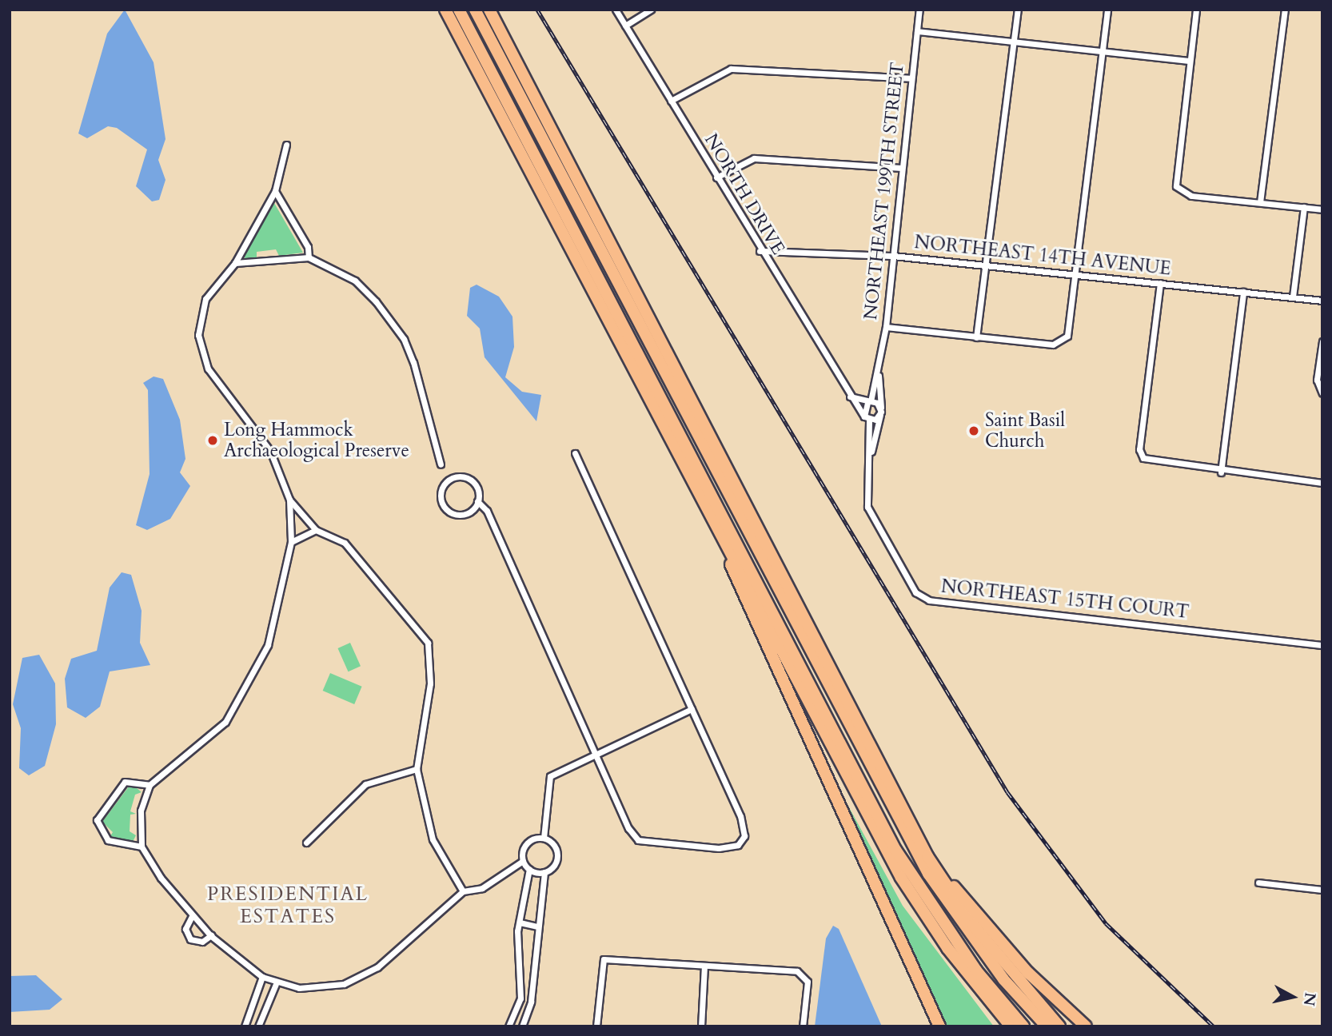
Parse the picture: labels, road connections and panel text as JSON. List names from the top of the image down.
{
  "streets": {
    "street": [
      "NORTHEAST 199TH STREET",
      "NORTH DRIVE",
      "NORTHEAST 14TH AVENUE",
      "NORTHEAST 15TH COURT"
    ]
  },
  "crossings": [
    ["NORTHEAST 199TH STREET", "NORTH DRIVE"],
    ["NORTHEAST 199TH STREET", "NORTHEAST 14TH AVENUE"],
    ["NORTHEAST 199TH STREET", "NORTHEAST 15TH COURT"],
    ["NORTH DRIVE", "NORTHEAST 14TH AVENUE"]
  ],
  "districts": ["PRESIDENTIAL ESTATES"],
  "places": ["Saint Basil Church", "Long Hammock Archaeological Preserve"],
  "north": "right"
}
